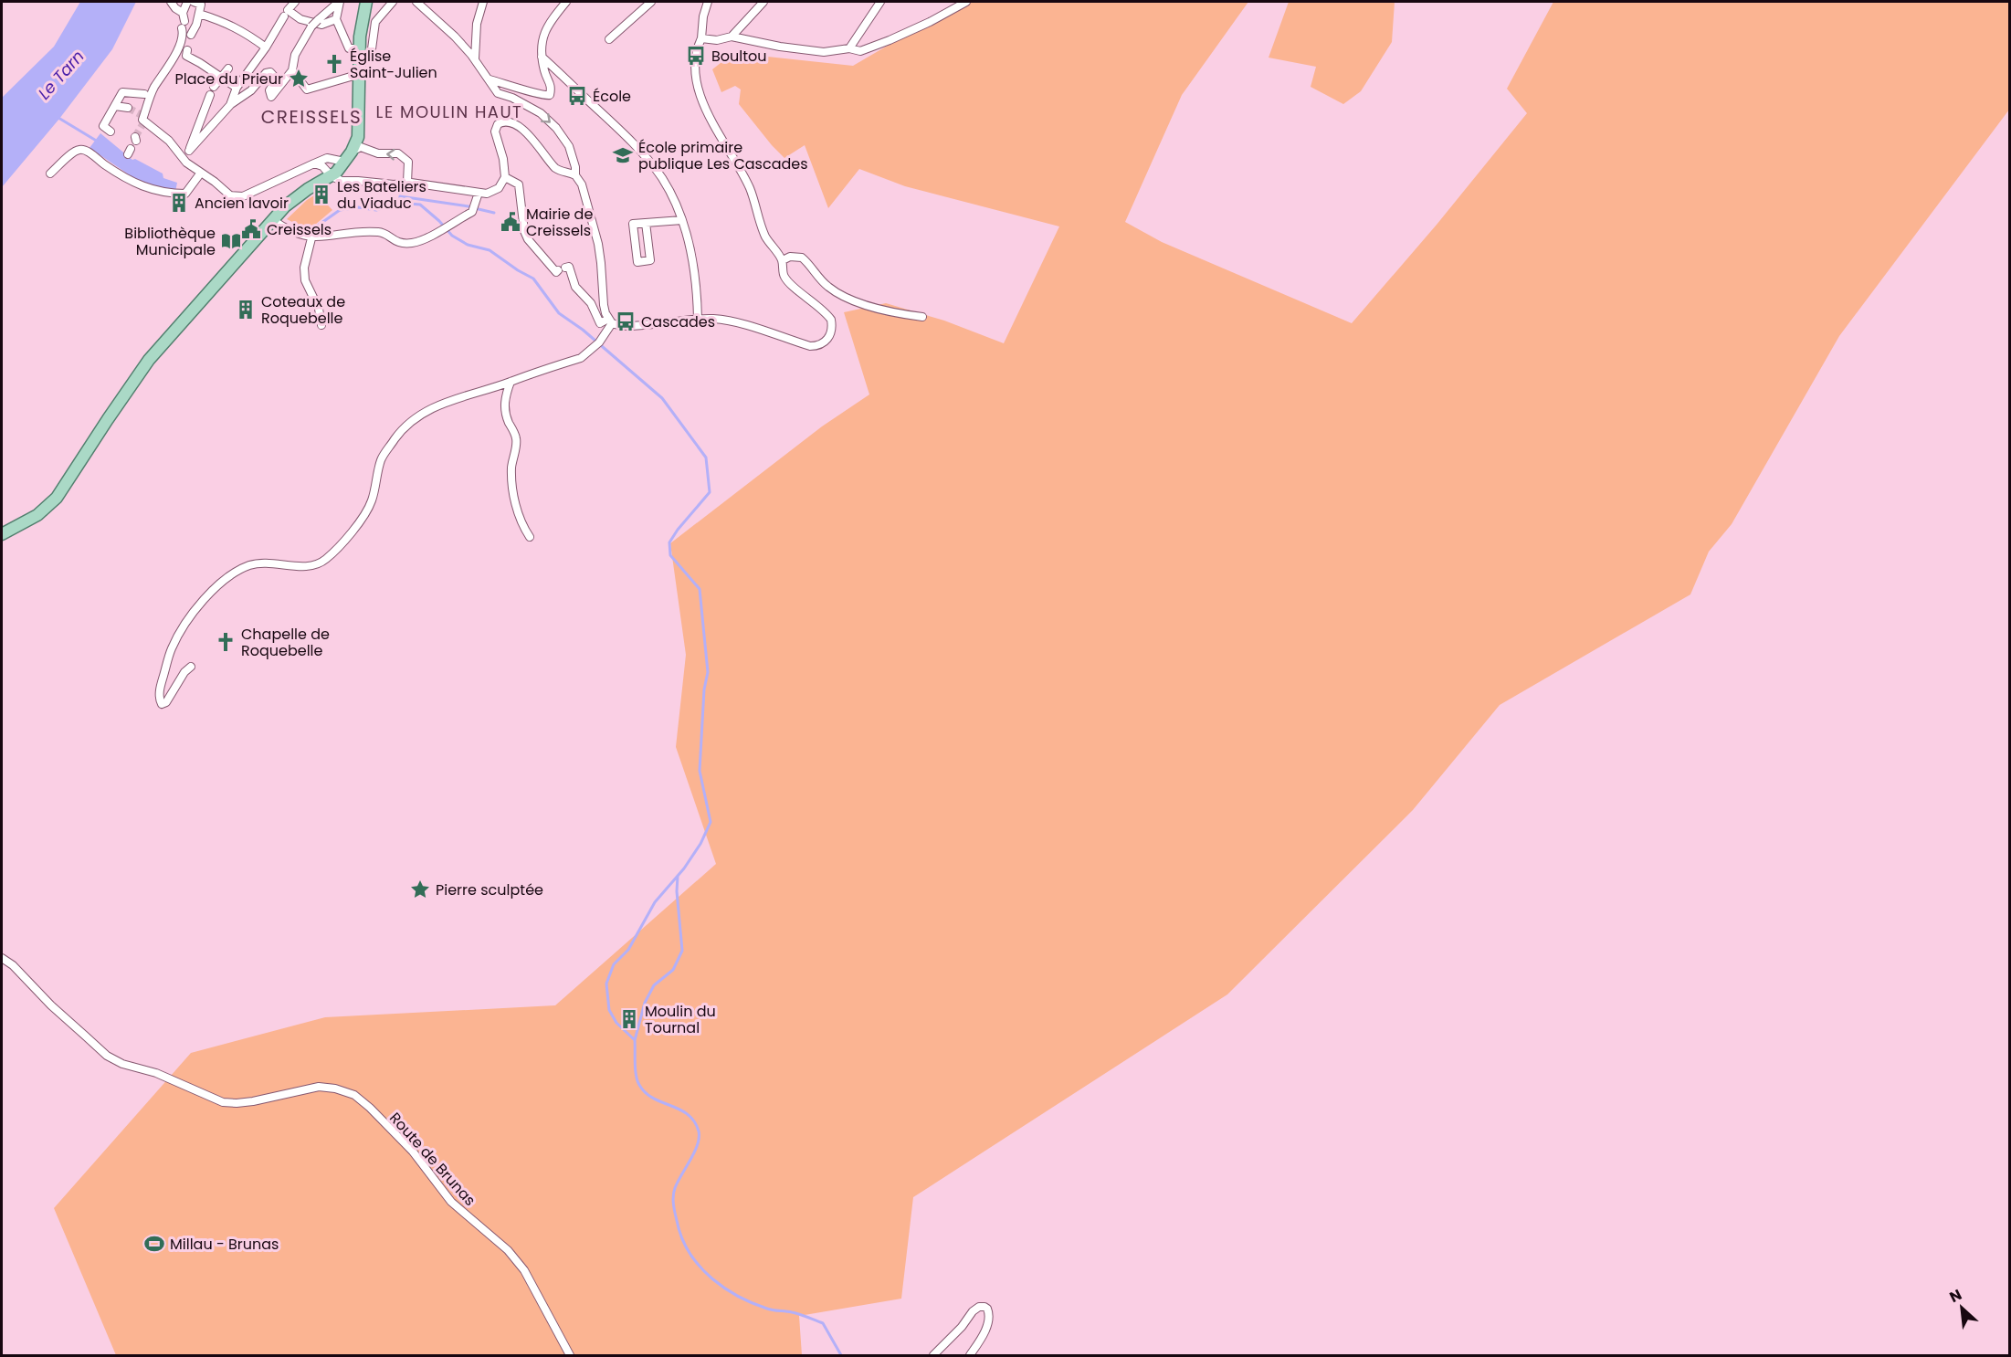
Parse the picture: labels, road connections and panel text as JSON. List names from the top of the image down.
{
  "streets": {
    "street": ["Route de Brunas"]
  },
  "districts": ["LE MOULIN HAUT", "CREISSELS"],
  "water": ["Le Tarn"],
  "places": {
    "bus stop": ["Boultou", "École", "Cascades"],
    "church": ["Église Saint-Julien", "Chapelle de Roquebelle"],
    "place": ["Place du Prieur", "Pierre sculptée"],
    "school or university": ["École primaire publique Les Cascades"],
    "building": [
      "Les Bateliers du Viaduc",
      "Ancien lavoir",
      "Coteaux de Roquebelle",
      "Moulin du Tournal"
    ],
    "public building": ["Mairie de Creissels", "Creissels"],
    "library": ["Bibliothèque Municipale"],
    "sports": ["Millau - Brunas"]
  },
  "north": "top left"
}
